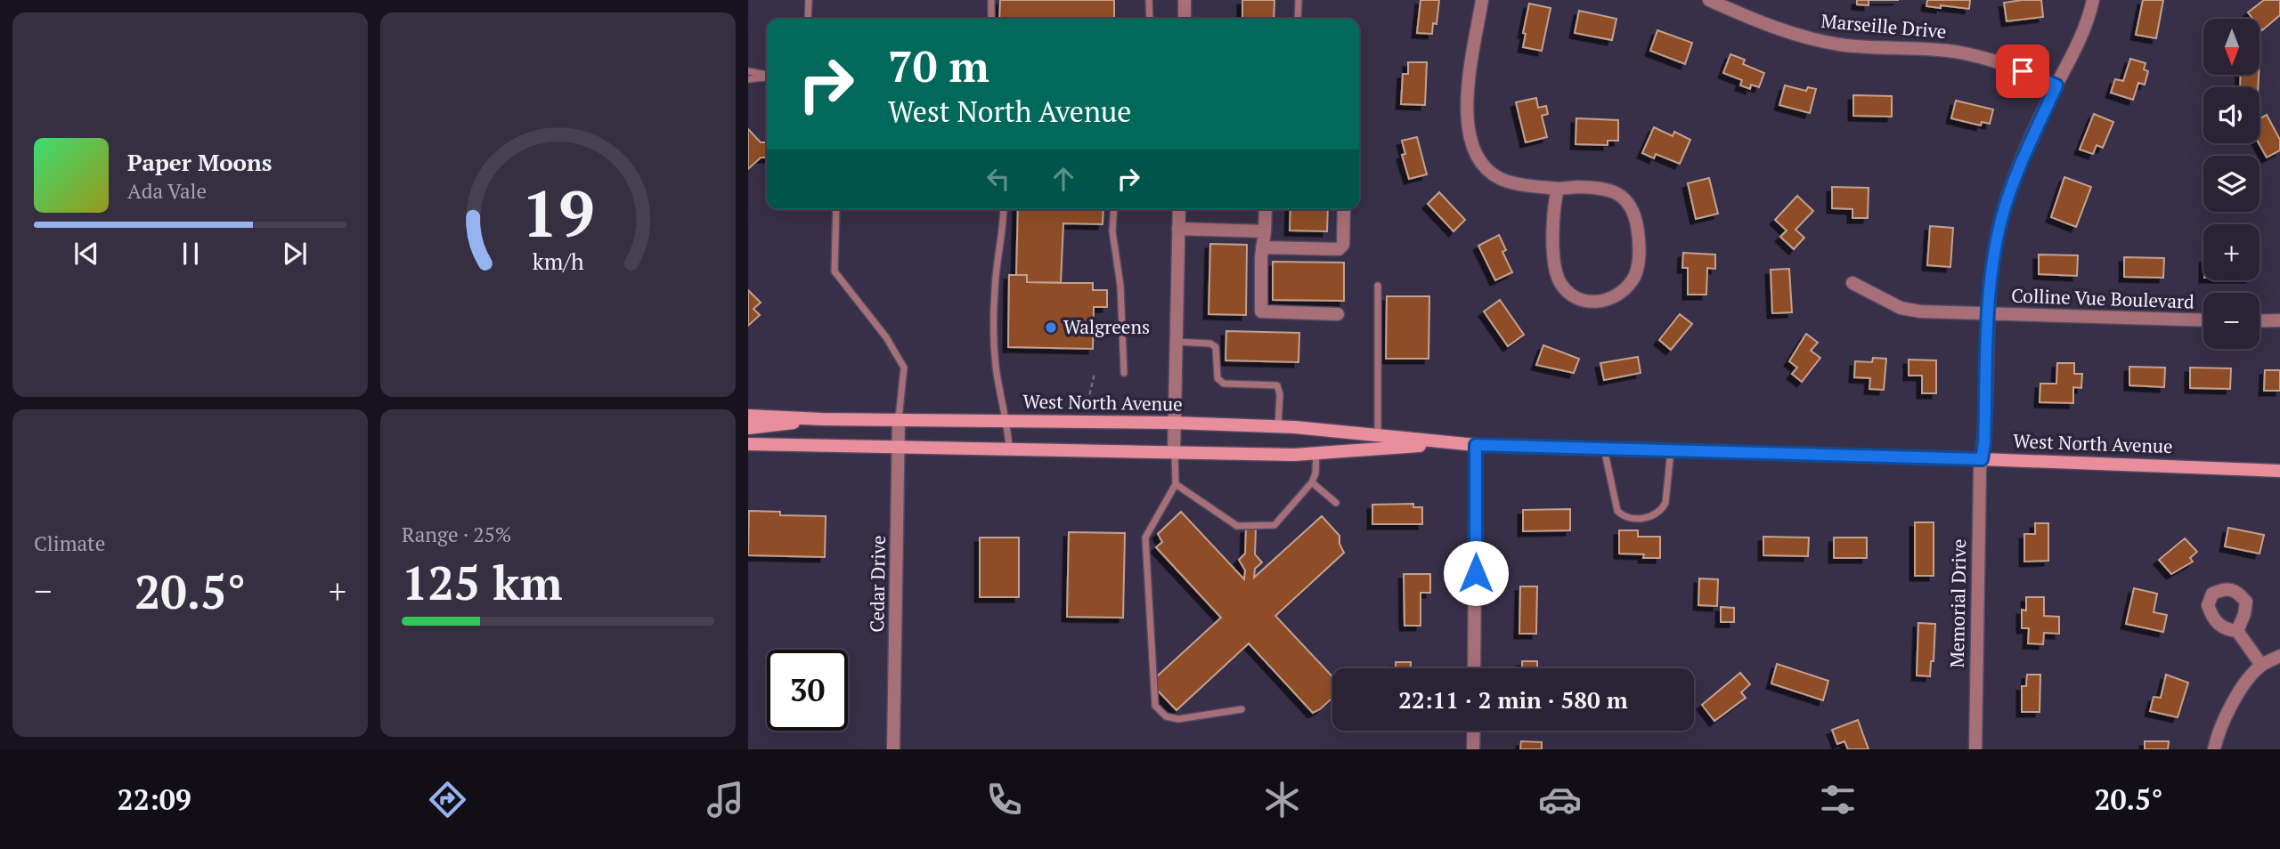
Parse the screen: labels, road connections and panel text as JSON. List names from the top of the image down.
{
  "streets": {
    "main road": ["West North Avenue"],
    "street": [
      "Marseille Drive",
      "Colline Vue Boulevard",
      "Cedar Drive",
      "Memorial Drive"
    ]
  },
  "crossings": [
    ["Marseille Drive", "Memorial Drive"],
    ["Colline Vue Boulevard", "Memorial Drive"],
    ["West North Avenue", "Cedar Drive"],
    ["West North Avenue", "Memorial Drive"]
  ],
  "places": ["Walgreens"],
  "north": "bottom",
  "page": {
    "map_buttons": ["+", "−"],
    "turn": ["70 m", "West North Avenue"],
    "song": ["Paper Moons", "Ada Vale"],
    "tile": [
      "Climate",
      ["Range · 25%", "125 km"]
    ],
    "heat": ["−", "20.5°", "+"],
    "limit": "30",
    "trip": "22:11 · 2 min · 580 m",
    "tabs": ["22:09", "20.5°"],
    "gauge": ["19", "km/h"]
  }
}
